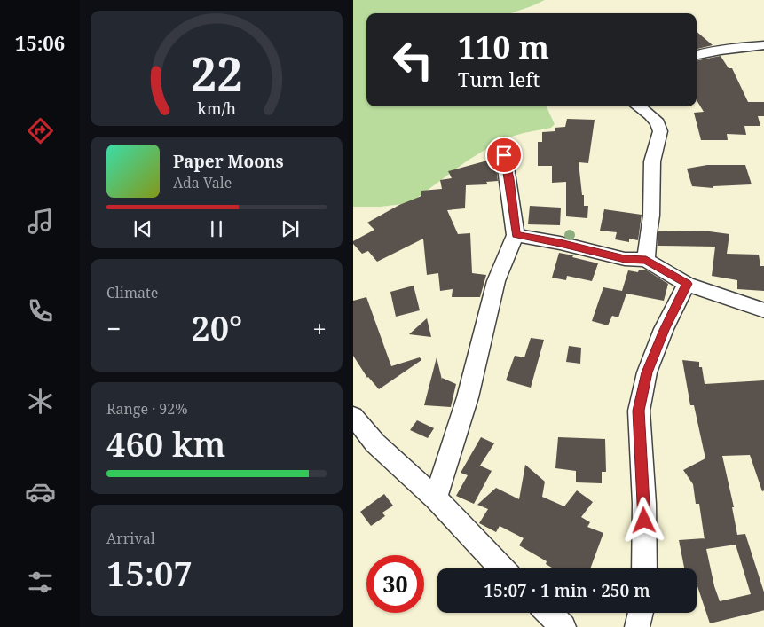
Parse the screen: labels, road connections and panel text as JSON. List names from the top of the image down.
{
  "page": {
    "tabs": "15:06",
    "turn": ["110 m", "Turn left"],
    "song": ["Paper Moons", "Ada Vale"],
    "tile": [
      "Climate",
      ["Range · 92%", "460 km"],
      ["Arrival", "15:07"]
    ],
    "heat": ["−", "20°", "+"],
    "limit": "30",
    "trip": "15:07 · 1 min · 250 m",
    "gauge": ["22", "km/h"]
  }
}
